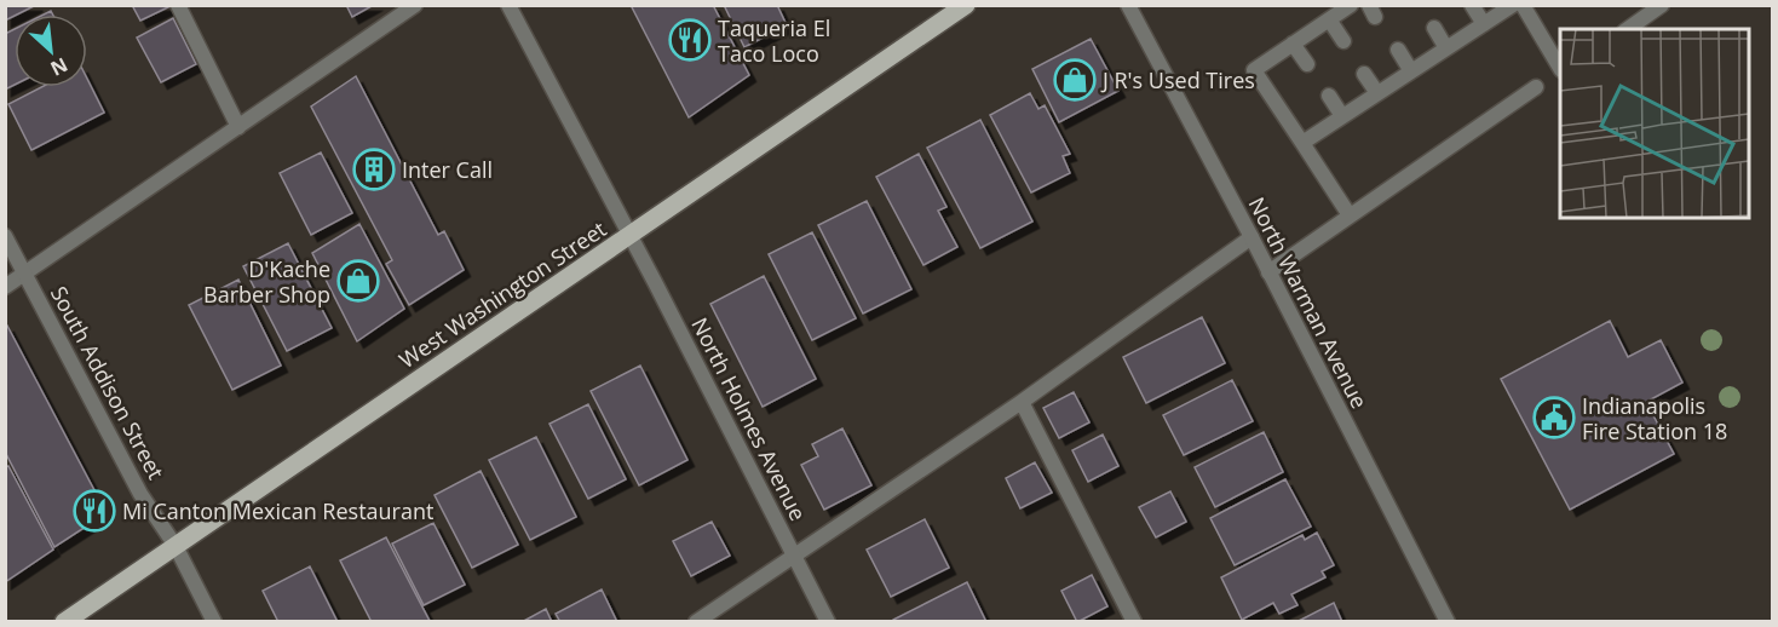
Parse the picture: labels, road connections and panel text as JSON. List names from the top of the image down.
{
  "streets": {
    "main road": ["West Washington Street"],
    "street": ["North Warman Avenue", "South Addison Street", "North Holmes Avenue"]
  },
  "crossings": [
    ["West Washington Street", "South Addison Street"],
    ["West Washington Street", "North Holmes Avenue"]
  ],
  "places": {
    "restaurant": ["Taqueria El Taco Loco", "Mi Canton Mexican Restaurant"],
    "shop": ["J R's Used Tires", "D'Kache Barber Shop"],
    "building": ["Inter Call"],
    "public building": ["Indianapolis Fire Station 18"]
  },
  "north": "bottom right"
}
